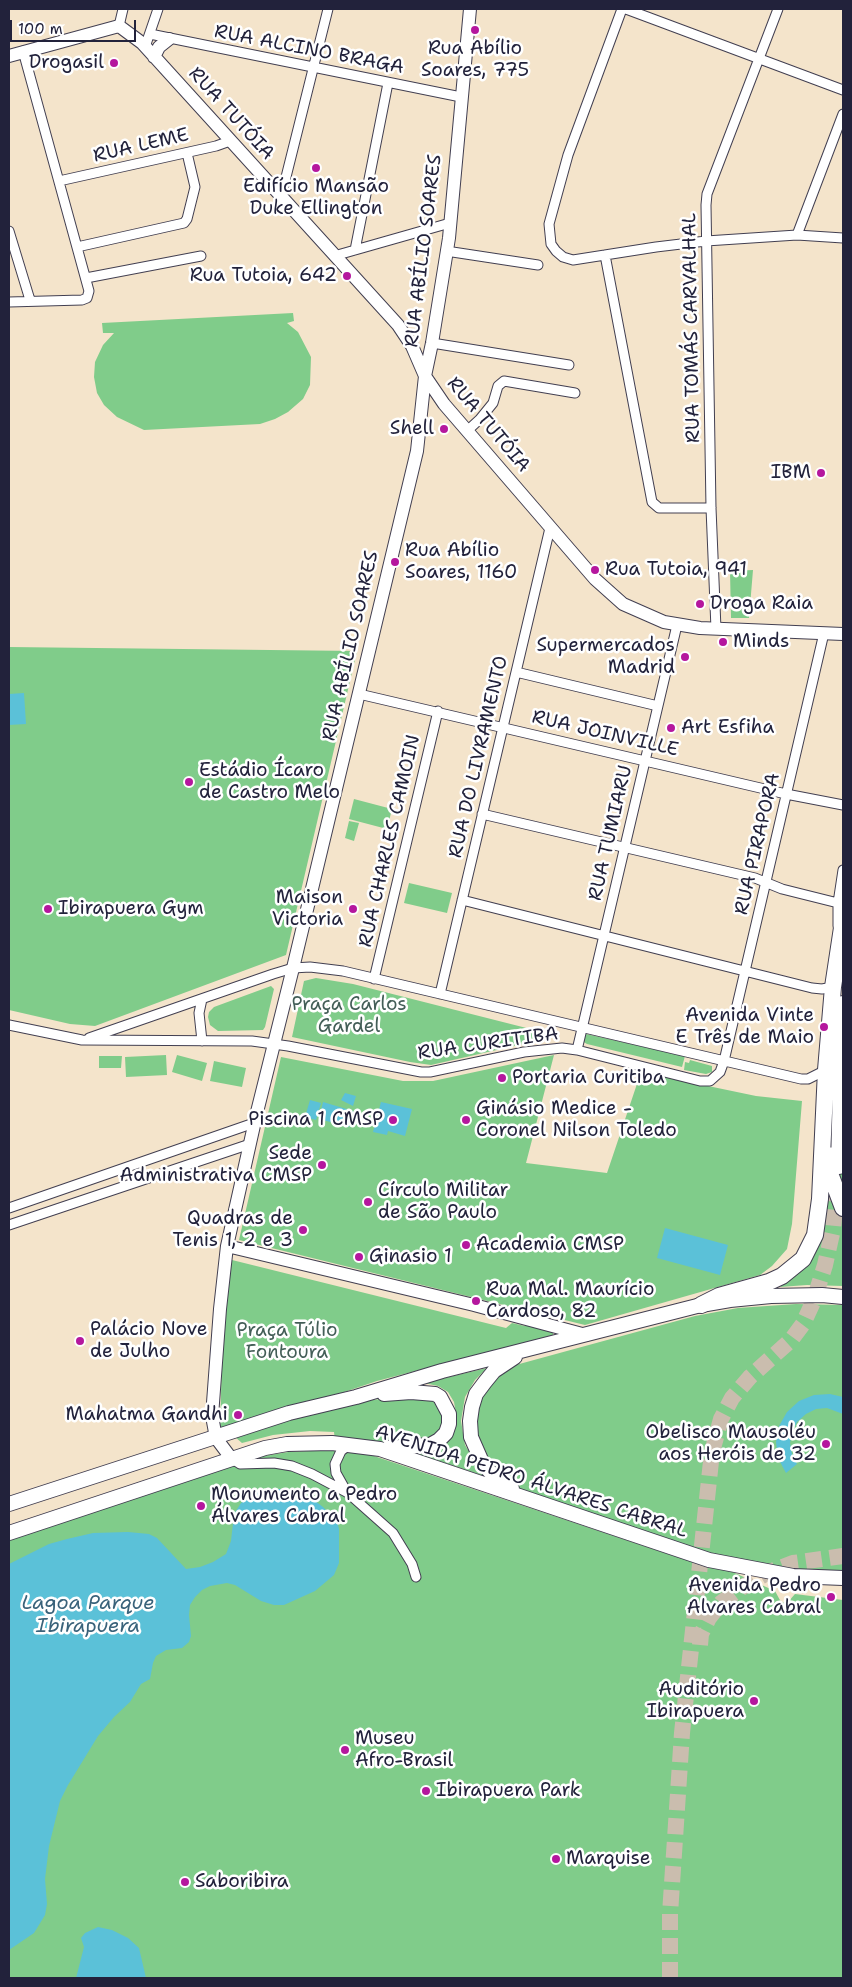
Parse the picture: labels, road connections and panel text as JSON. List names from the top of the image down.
{
  "streets": {
    "main road": ["AVENIDA PEDRO ÁLVARES CABRAL"],
    "street": [
      "RUA ALCINO BRAGA",
      "RUA TUTÓIA",
      "RUA LEME",
      "RUA ABÍLIO SOARES",
      "RUA TOMÁS CARVALHAL",
      "RUA JOINVILLE",
      "RUA DO LIVRAMENTO",
      "RUA TUMIARU",
      "RUA CHARLES CAMOIN",
      "RUA PIRAPORA",
      "RUA CURITIBA"
    ]
  },
  "crossings": [
    ["RUA ALCINO BRAGA", "RUA ABÍLIO SOARES"],
    ["RUA TUTÓIA", "RUA LEME"],
    ["RUA TUTÓIA", "RUA ABÍLIO SOARES"],
    ["RUA TUTÓIA", "RUA TOMÁS CARVALHAL"],
    ["RUA TUTÓIA", "RUA DO LIVRAMENTO"],
    ["RUA TUTÓIA", "RUA TUMIARU"],
    ["RUA TUTÓIA", "RUA PIRAPORA"],
    ["RUA ABÍLIO SOARES", "RUA JOINVILLE"],
    ["RUA ABÍLIO SOARES", "RUA CURITIBA"],
    ["RUA ABÍLIO SOARES", "AVENIDA PEDRO ÁLVARES CABRAL"],
    ["RUA JOINVILLE", "RUA DO LIVRAMENTO"],
    ["RUA JOINVILLE", "RUA TUMIARU"],
    ["RUA JOINVILLE", "RUA CHARLES CAMOIN"],
    ["RUA JOINVILLE", "RUA PIRAPORA"],
    ["RUA DO LIVRAMENTO", "RUA CURITIBA"],
    ["RUA TUMIARU", "RUA CURITIBA"],
    ["RUA CHARLES CAMOIN", "RUA CURITIBA"],
    ["RUA PIRAPORA", "RUA CURITIBA"]
  ],
  "water": ["Lagoa Parque Ibirapuera"],
  "parks": ["Praça Carlos Gardel", "Praça Túlio Fontoura"],
  "places": [
    "Rua Abílio Soares, 775",
    "Drogasil",
    "Edifício Mansão Duke Ellington",
    "Rua Tutoia, 642",
    "Shell",
    "IBM",
    "Rua Abílio Soares, 1160",
    "Rua Tutoia, 941",
    "Droga Raia",
    "Minds",
    "Supermercados Madrid",
    "Art Esfiha",
    "Estádio Ícaro de Castro Melo",
    "Ibirapuera Gym",
    "Maison Victoria",
    "Avenida Vinte E Três de Maio",
    "Portaria Curitiba",
    "Piscina 1 CMSP",
    "Ginásio Medice - Coronel Nilson Toledo",
    "Sede Administrativa CMSP",
    "Círculo Militar de São Paulo",
    "Quadras de Tenis 1, 2 e 3",
    "Academia CMSP",
    "Ginasio 1",
    "Rua Mal. Maurício Cardoso, 82",
    "Palácio Nove de Julho",
    "Mahatma Gandhi",
    "Obelisco Mausoléu aos Heróis de 32",
    "Monumento a Pedro Álvares Cabral",
    "Avenida Pedro Alvares Cabral",
    "Auditório Ibirapuera",
    "Museu Afro-Brasil",
    "Ibirapuera Park",
    "Marquise",
    "Saboribira"
  ],
  "scale_bar": "100 m"
}
